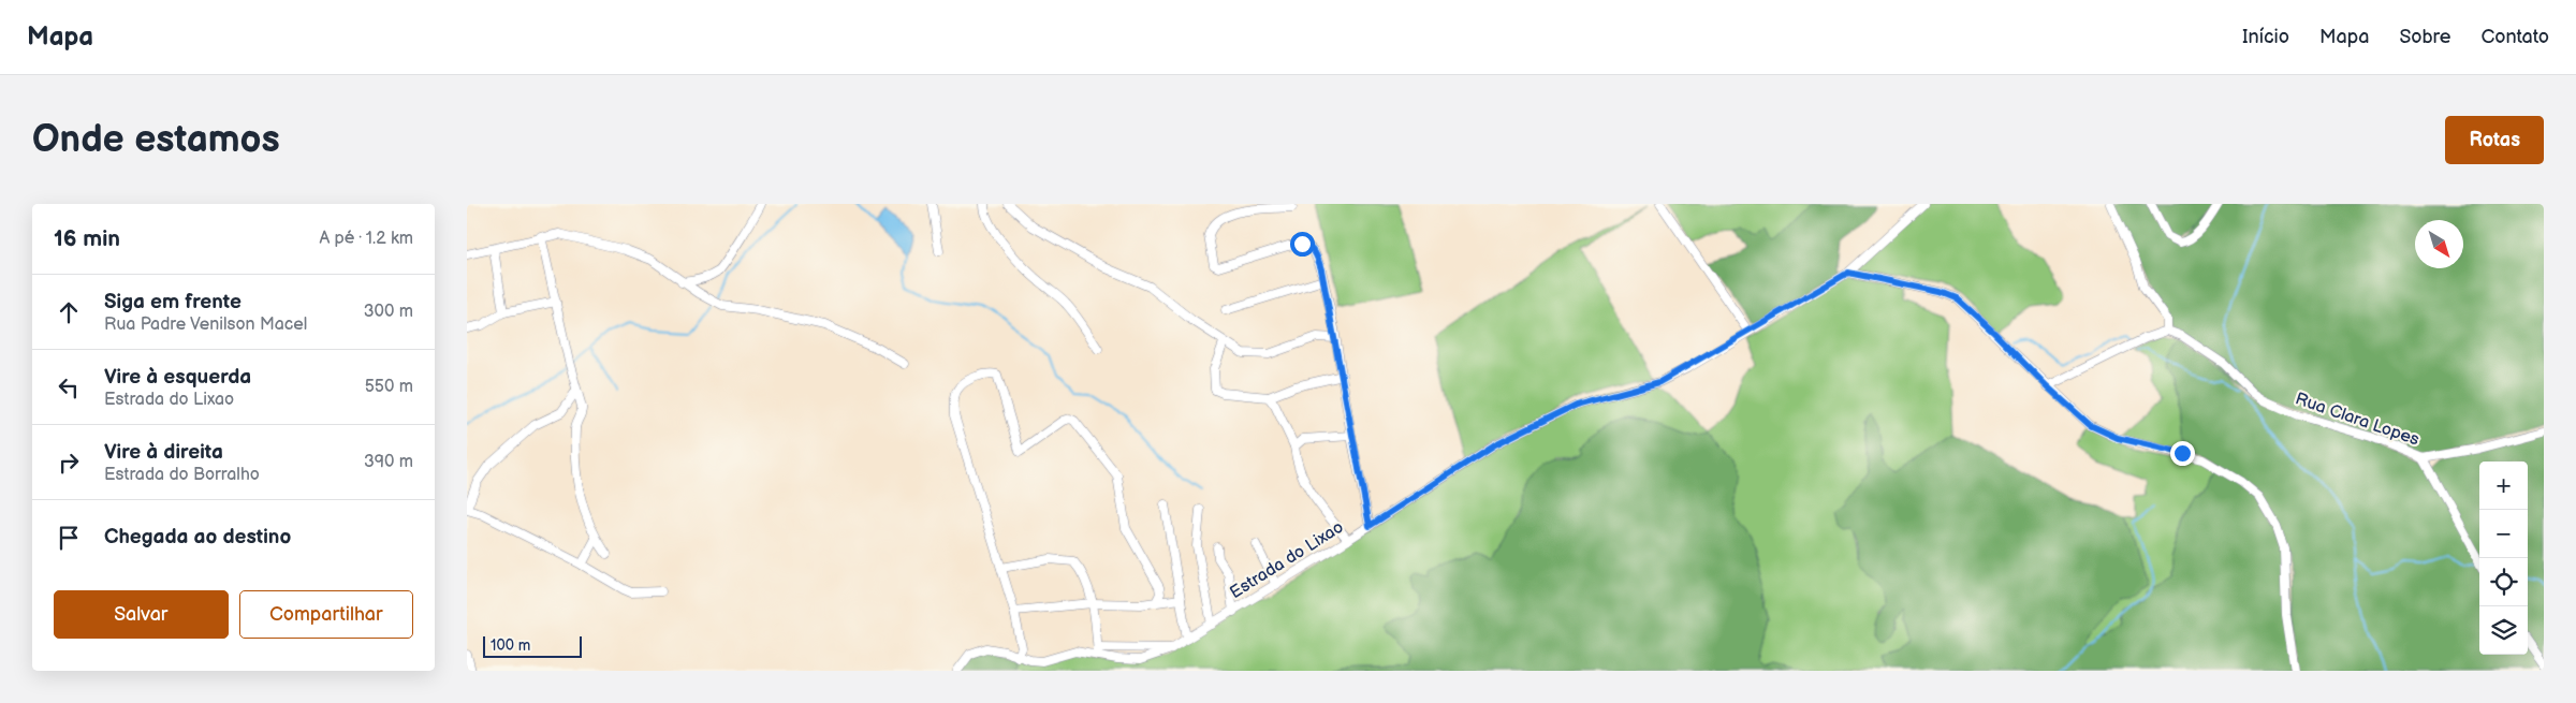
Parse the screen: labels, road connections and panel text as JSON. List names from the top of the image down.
{
  "streets": {
    "street": ["Rua Clara Lopes", "Estrada do Lixao"]
  },
  "scale_bar": "100 m",
  "north": "bottom right",
  "page": {
    "header": "Mapa",
    "nav": [
      "Início",
      "Mapa",
      "Sobre",
      "Contato"
    ],
    "buttons": [
      "Rotas",
      ["Salvar", "Compartilhar"]
    ],
    "title": "Onde estamos",
    "heading": ["16 min", "A pé · 1.2 km"],
    "list": [
      ["Siga em frente", "Rua Padre Venilson Macel", "300 m"],
      ["Vire à esquerda", "Estrada do Lixao", "550 m"],
      ["Vire à direita", "Estrada do Borralho", "390 m"],
      "Chegada ao destino"
    ],
    "map_buttons": ["+", "−"],
    "scale": "100 m"
  }
}
